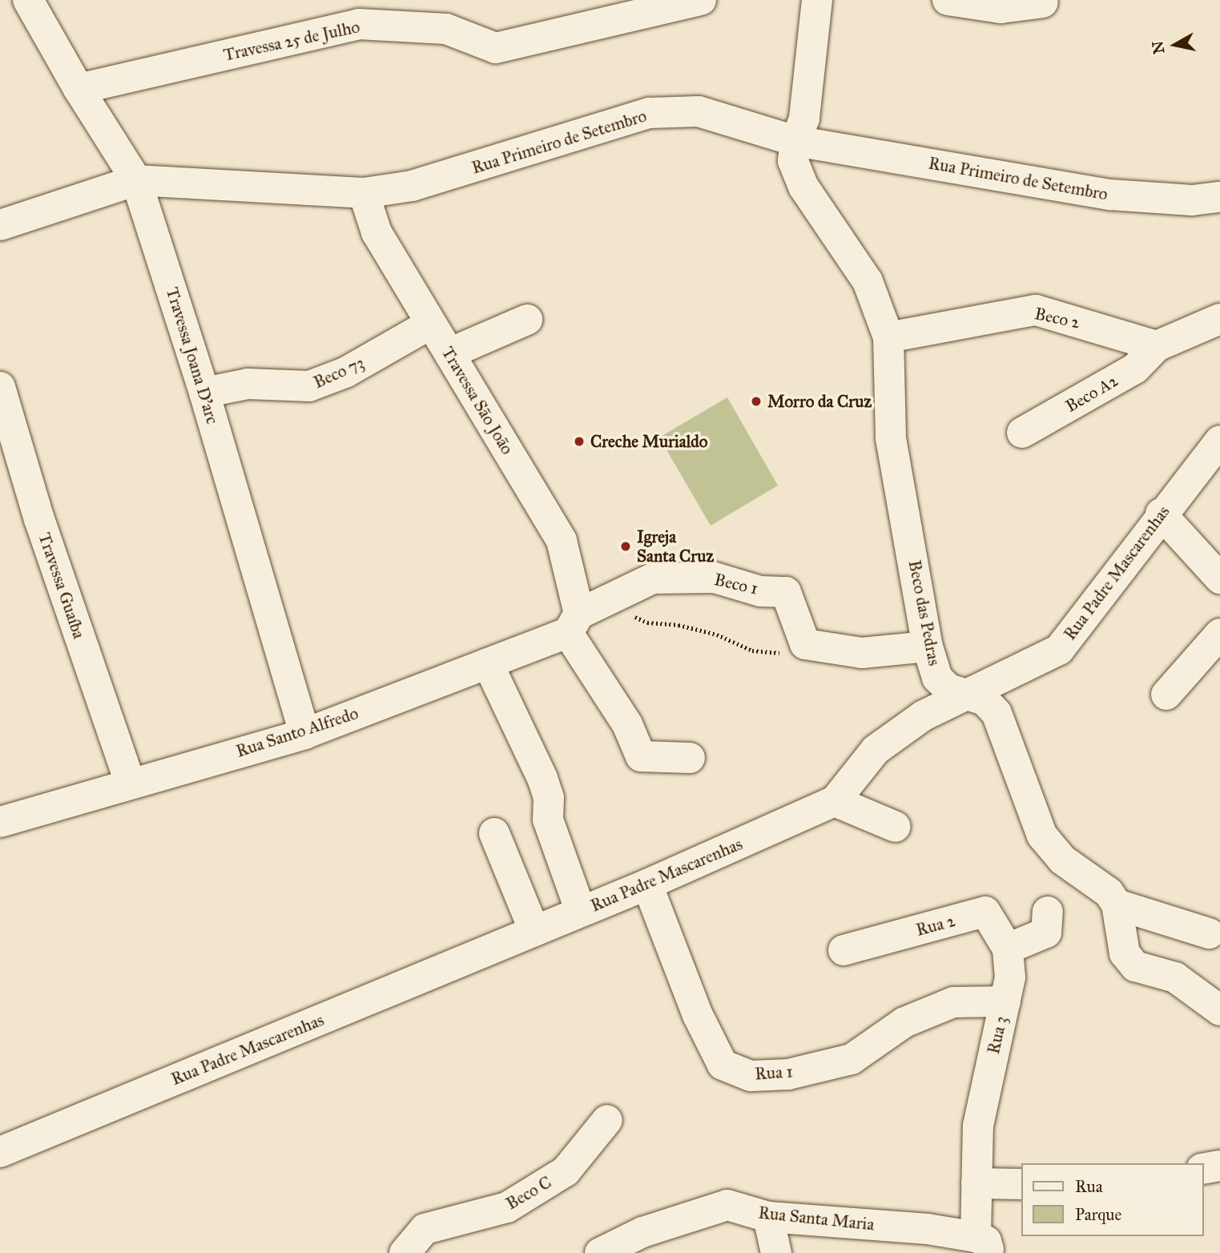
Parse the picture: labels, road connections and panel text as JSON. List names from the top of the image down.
{
  "streets": {
    "street": [
      "Travessa 25 de Julho",
      "Rua Primeiro de Setembro",
      "Beco 2",
      "Travessa Joana D'arc",
      "Beco 73",
      "Beco A2",
      "Travessa São João",
      "Rua Padre Mascarenhas",
      "Beco 1",
      "Travessa Guaíba",
      "Beco das Pedras",
      "Rua Santo Alfredo",
      "Rua 2",
      "Rua 3",
      "Rua 1",
      "Beco C",
      "Rua Santa Maria"
    ]
  },
  "crossings": [
    ["Travessa 25 de Julho", "Travessa Joana D'arc"],
    ["Rua Primeiro de Setembro", "Travessa Joana D'arc"],
    ["Rua Primeiro de Setembro", "Travessa São João"],
    ["Rua Primeiro de Setembro", "Beco das Pedras"],
    ["Beco 2", "Beco A2"],
    ["Beco 2", "Beco das Pedras"],
    ["Travessa Joana D'arc", "Beco 73"],
    ["Travessa Joana D'arc", "Rua Santo Alfredo"],
    ["Beco 73", "Travessa São João"],
    ["Travessa São João", "Beco 1"],
    ["Travessa São João", "Rua Santo Alfredo"],
    ["Rua Padre Mascarenhas", "Beco das Pedras"],
    ["Rua Padre Mascarenhas", "Rua 1"],
    ["Beco 1", "Rua Santo Alfredo"],
    ["Travessa Guaíba", "Rua Santo Alfredo"],
    ["Rua 2", "Rua 3"],
    ["Rua 3", "Rua 1"],
    ["Rua 3", "Rua Santa Maria"]
  ],
  "places": ["Morro da Cruz", "Creche Murialdo", "Igreja Santa Cruz"],
  "legend": ["Rua", "Parque"],
  "north": "left"
}
